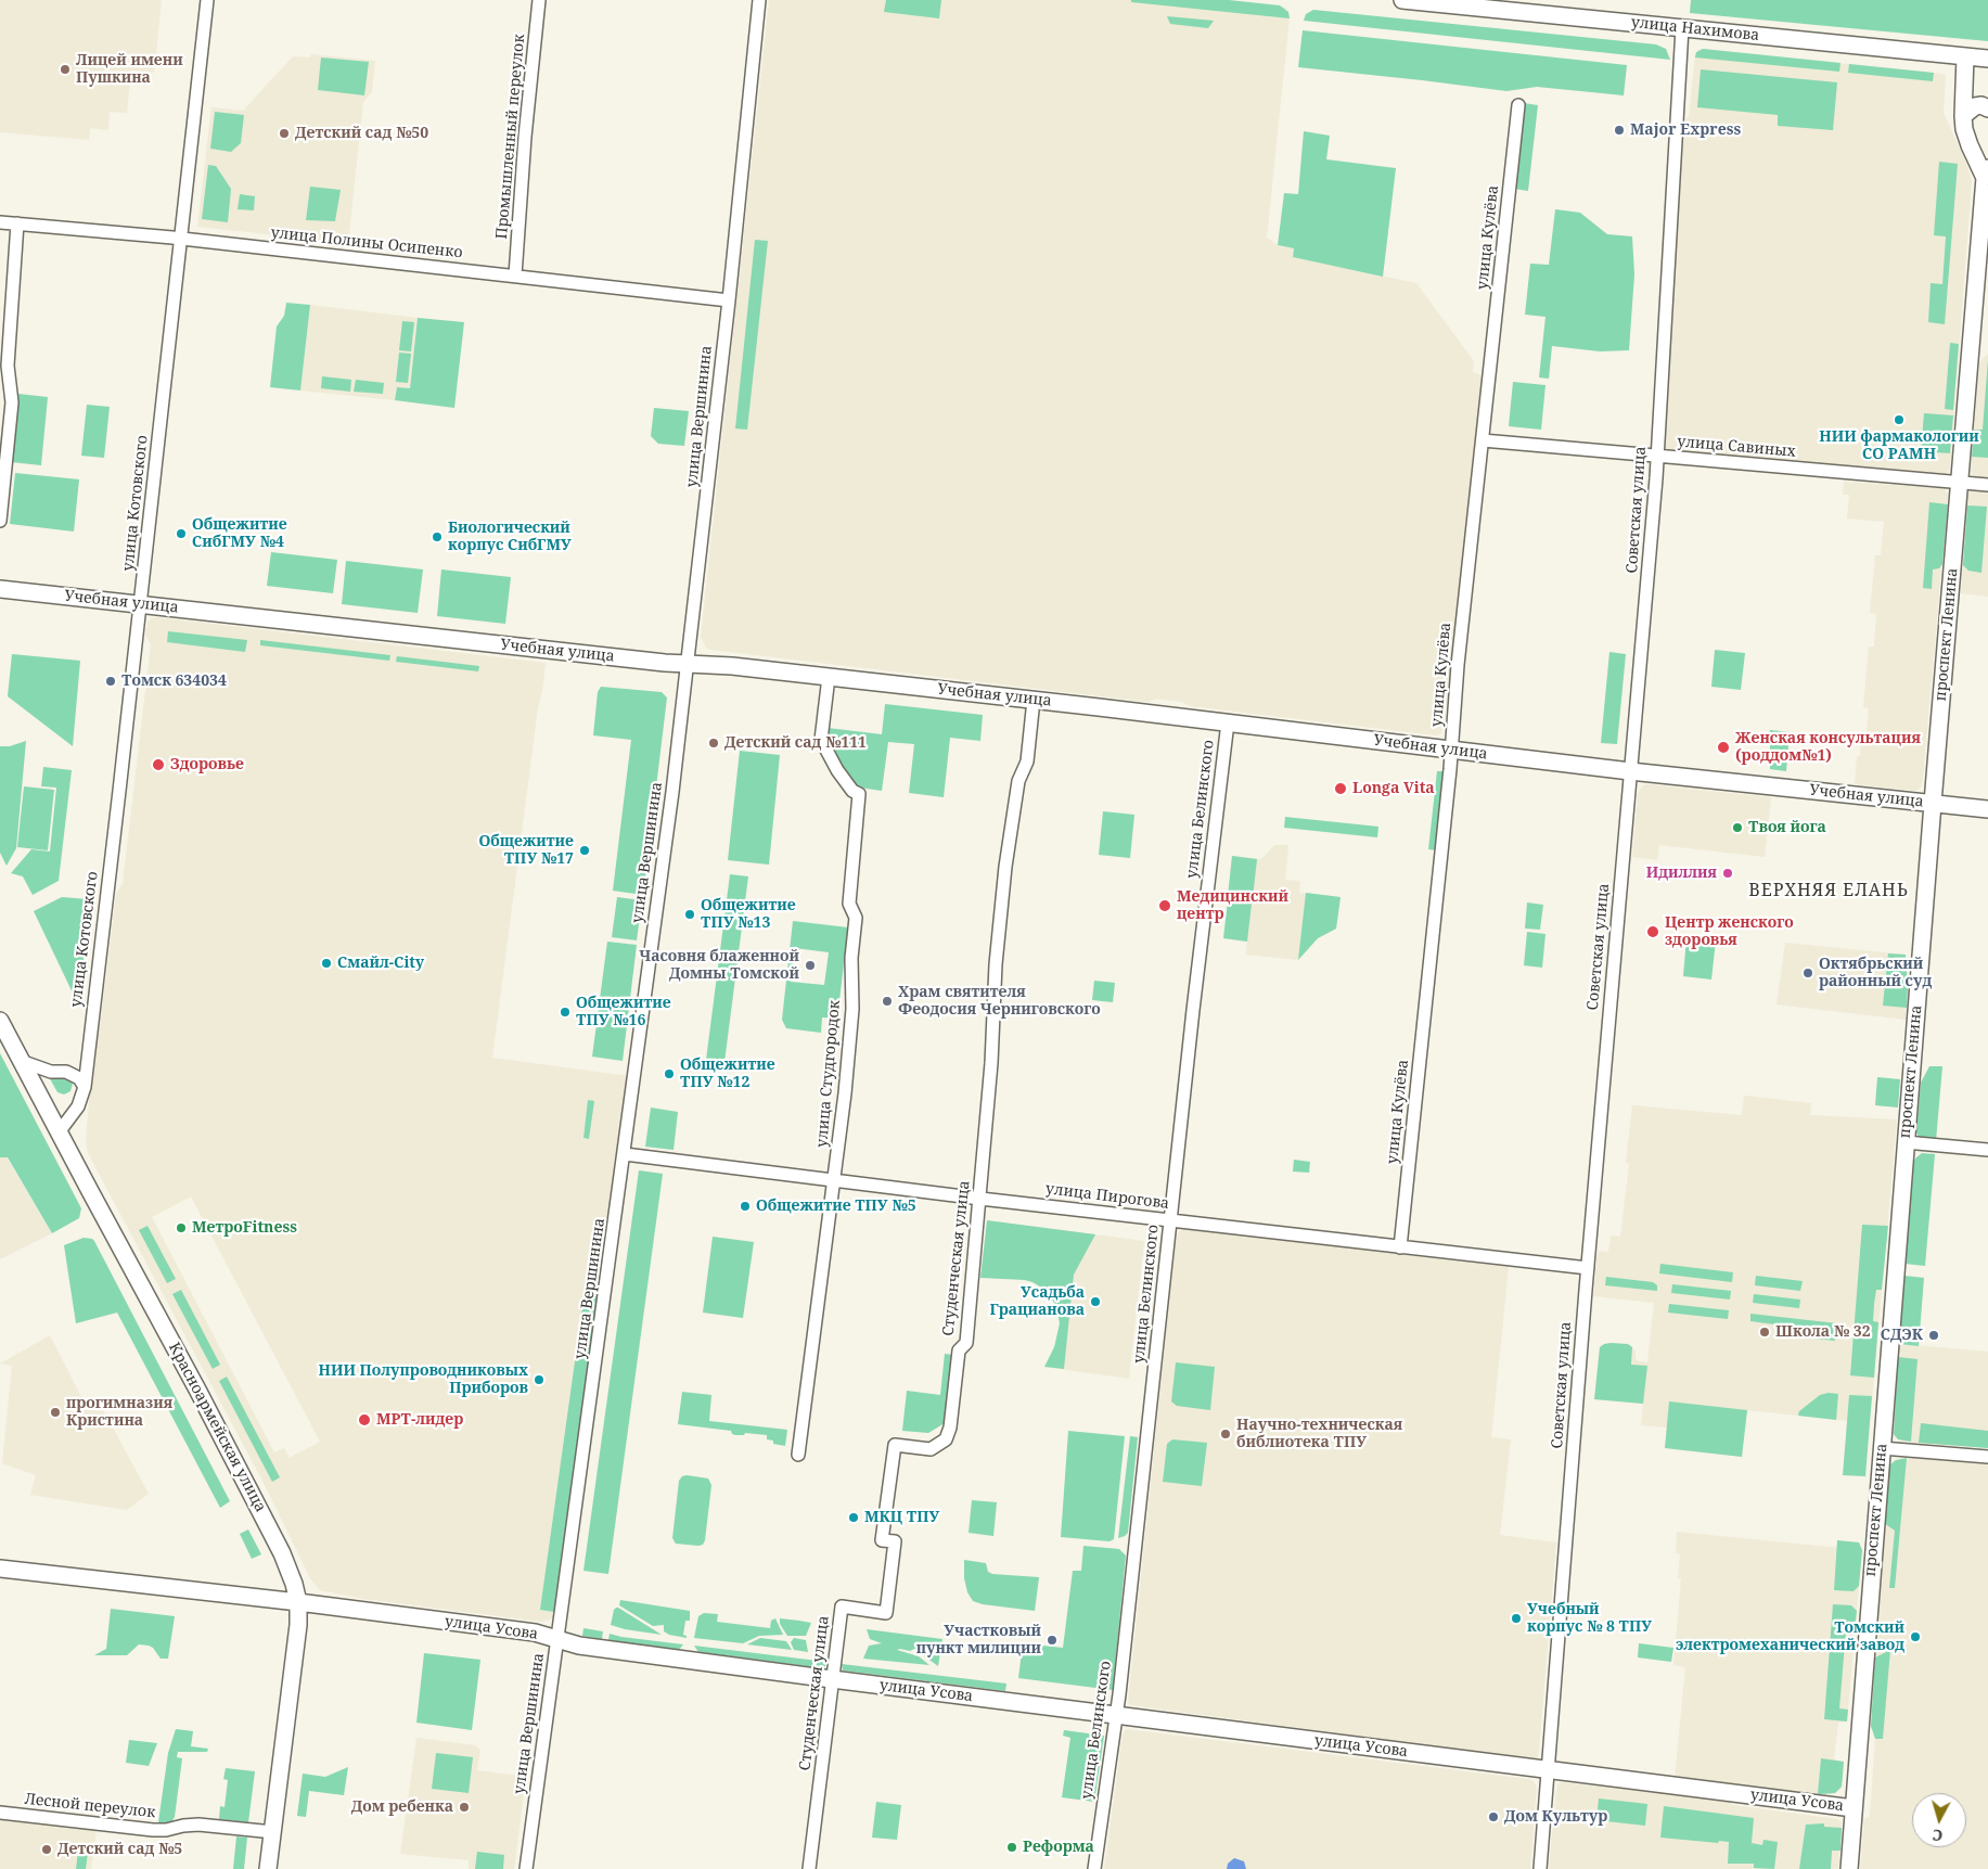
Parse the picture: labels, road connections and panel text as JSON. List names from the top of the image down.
{
  "streets": {
    "main road": [
      "улица Нахимова",
      "Учебная улица",
      "проспект Ленина",
      "Красноармейская улица",
      "улица Усова"
    ],
    "street": [
      "Промышленный переулок",
      "улица Кулёва",
      "улица Полины Осипенко",
      "улица Вершинина",
      "улица Савиных",
      "улица Котовского",
      "Советская улица",
      "улица Белинского",
      "улица Студгородок",
      "улица Пирогова",
      "Студенческая улица",
      "Лесной переулок"
    ]
  },
  "crossings": [
    ["улица Нахимова", "Советская улица"],
    ["улица Нахимова", "проспект Ленина"],
    ["Промышленный переулок", "улица Полины Осипенко"],
    ["улица Кулёва", "улица Савиных"],
    ["улица Кулёва", "Учебная улица"],
    ["улица Кулёва", "улица Пирогова"],
    ["улица Полины Осипенко", "улица Вершинина"],
    ["улица Полины Осипенко", "улица Котовского"],
    ["улица Вершинина", "Учебная улица"],
    ["улица Вершинина", "улица Пирогова"],
    ["улица Вершинина", "улица Усова"],
    ["улица Савиных", "Советская улица"],
    ["улица Савиных", "проспект Ленина"],
    ["улица Котовского", "Учебная улица"],
    ["улица Котовского", "Красноармейская улица"],
    ["Советская улица", "Учебная улица"],
    ["Советская улица", "улица Пирогова"],
    ["Советская улица", "улица Усова"],
    ["Учебная улица", "проспект Ленина"],
    ["Учебная улица", "улица Белинского"],
    ["Учебная улица", "улица Студгородок"],
    ["Учебная улица", "Студенческая улица"],
    ["проспект Ленина", "улица Усова"],
    ["улица Белинского", "улица Пирогова"],
    ["улица Белинского", "улица Усова"],
    ["улица Студгородок", "улица Пирогова"],
    ["улица Пирогова", "Студенческая улица"],
    ["Студенческая улица", "улица Усова"],
    ["Красноармейская улица", "улица Усова"],
    ["Красноармейская улица", "Лесной переулок"]
  ],
  "districts": ["ВЕРХНЯЯ ЕЛАНЬ"],
  "places": [
    "Лицей имени Пушкина",
    "Major Express",
    "Детский сад №50",
    "НИИ фармакологии СО РАМН",
    "Общежитие СибГМУ №4",
    "Биологический корпус СибГМУ",
    "Томск 634034",
    "Детский сад №111",
    "Женская консультация (роддом№1)",
    "Здоровье",
    "Longa Vita",
    "Твоя йога",
    "Общежитие ТПУ №17",
    "Идиллия",
    "Медицинский центр",
    "Общежитие ТПУ №13",
    "Центр женского здоровья",
    "Смайл-City",
    "Часовня блаженной Домны Томской",
    "Октябрьский районный суд",
    "Храм святителя Феодосия Черниговского",
    "Общежитие ТПУ №16",
    "Общежитие ТПУ №12",
    "Общежитие ТПУ №5",
    "МетроFitness",
    "Усадьба Грацианова",
    "Школа № 32",
    "СДЭК",
    "НИИ Полупроводниковых Приборов",
    "прогимназия Кристина",
    "МРТ-лидер",
    "Научно-техническая библиотека ТПУ",
    "МКЦ ТПУ",
    "Учебный корпус № 8 ТПУ",
    "Томский электромеханический завод",
    "Участковый пункт милиции",
    "Дом ребенка",
    "Дом Культур",
    "Реформа",
    "Детский сад №5"
  ],
  "north": "bottom"
}
